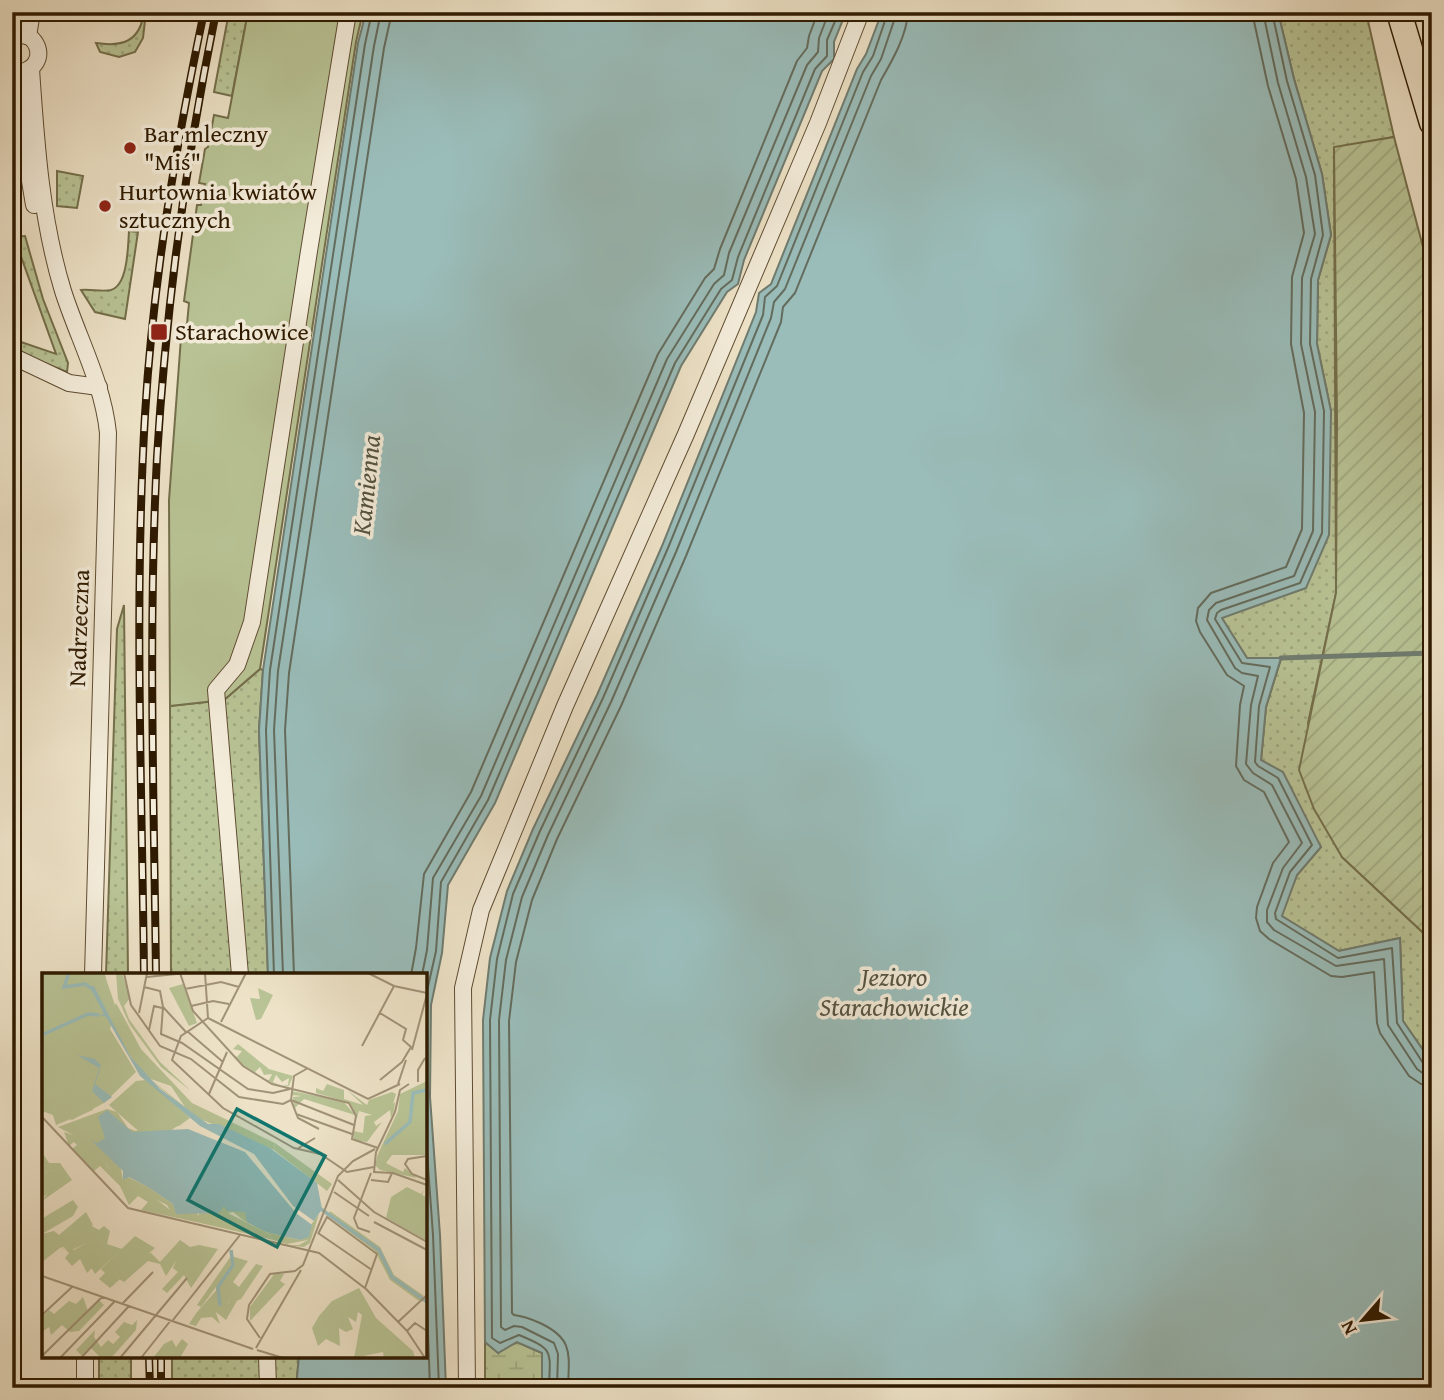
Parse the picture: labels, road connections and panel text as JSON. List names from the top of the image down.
{
  "streets": {
    "street": ["Nadrzeczna"]
  },
  "water": ["Kamienna", "Jezioro Starachowickie"],
  "places": {
    "other": ["Bar mleczny \"Miś\"", "Hurtownia kwiatów sztucznych"],
    "transit": ["Starachowice"]
  },
  "north": "bottom left"
}
